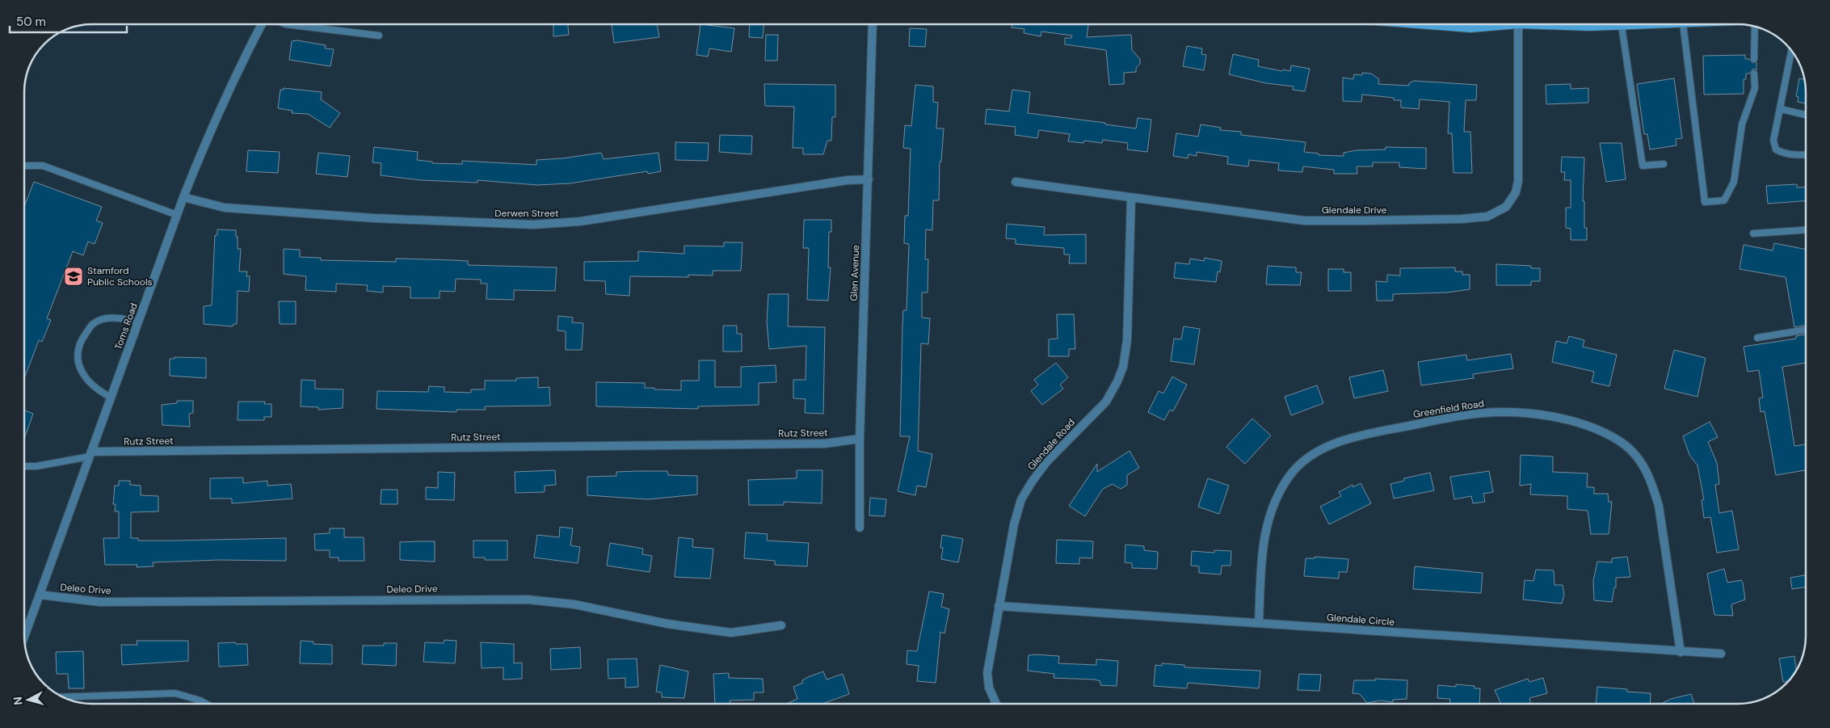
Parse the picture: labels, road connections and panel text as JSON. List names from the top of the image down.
{
  "streets": {
    "street": [
      "Glendale Drive",
      "Derwen Street",
      "Glen Avenue",
      "Toms Road",
      "Greenfield Road",
      "Rutz Street",
      "Glendale Road",
      "Deleo Drive",
      "Glendale Circle"
    ]
  },
  "crossings": [
    ["Glendale Drive", "Glendale Road"],
    ["Derwen Street", "Glen Avenue"],
    ["Derwen Street", "Toms Road"],
    ["Glen Avenue", "Rutz Street"],
    ["Toms Road", "Rutz Street"],
    ["Toms Road", "Deleo Drive"],
    ["Greenfield Road", "Glendale Circle"],
    ["Glendale Road", "Glendale Circle"]
  ],
  "places": {
    "school or university": ["Stamford Public Schools"]
  },
  "scale_bar": "50 m",
  "north": "left"
}
